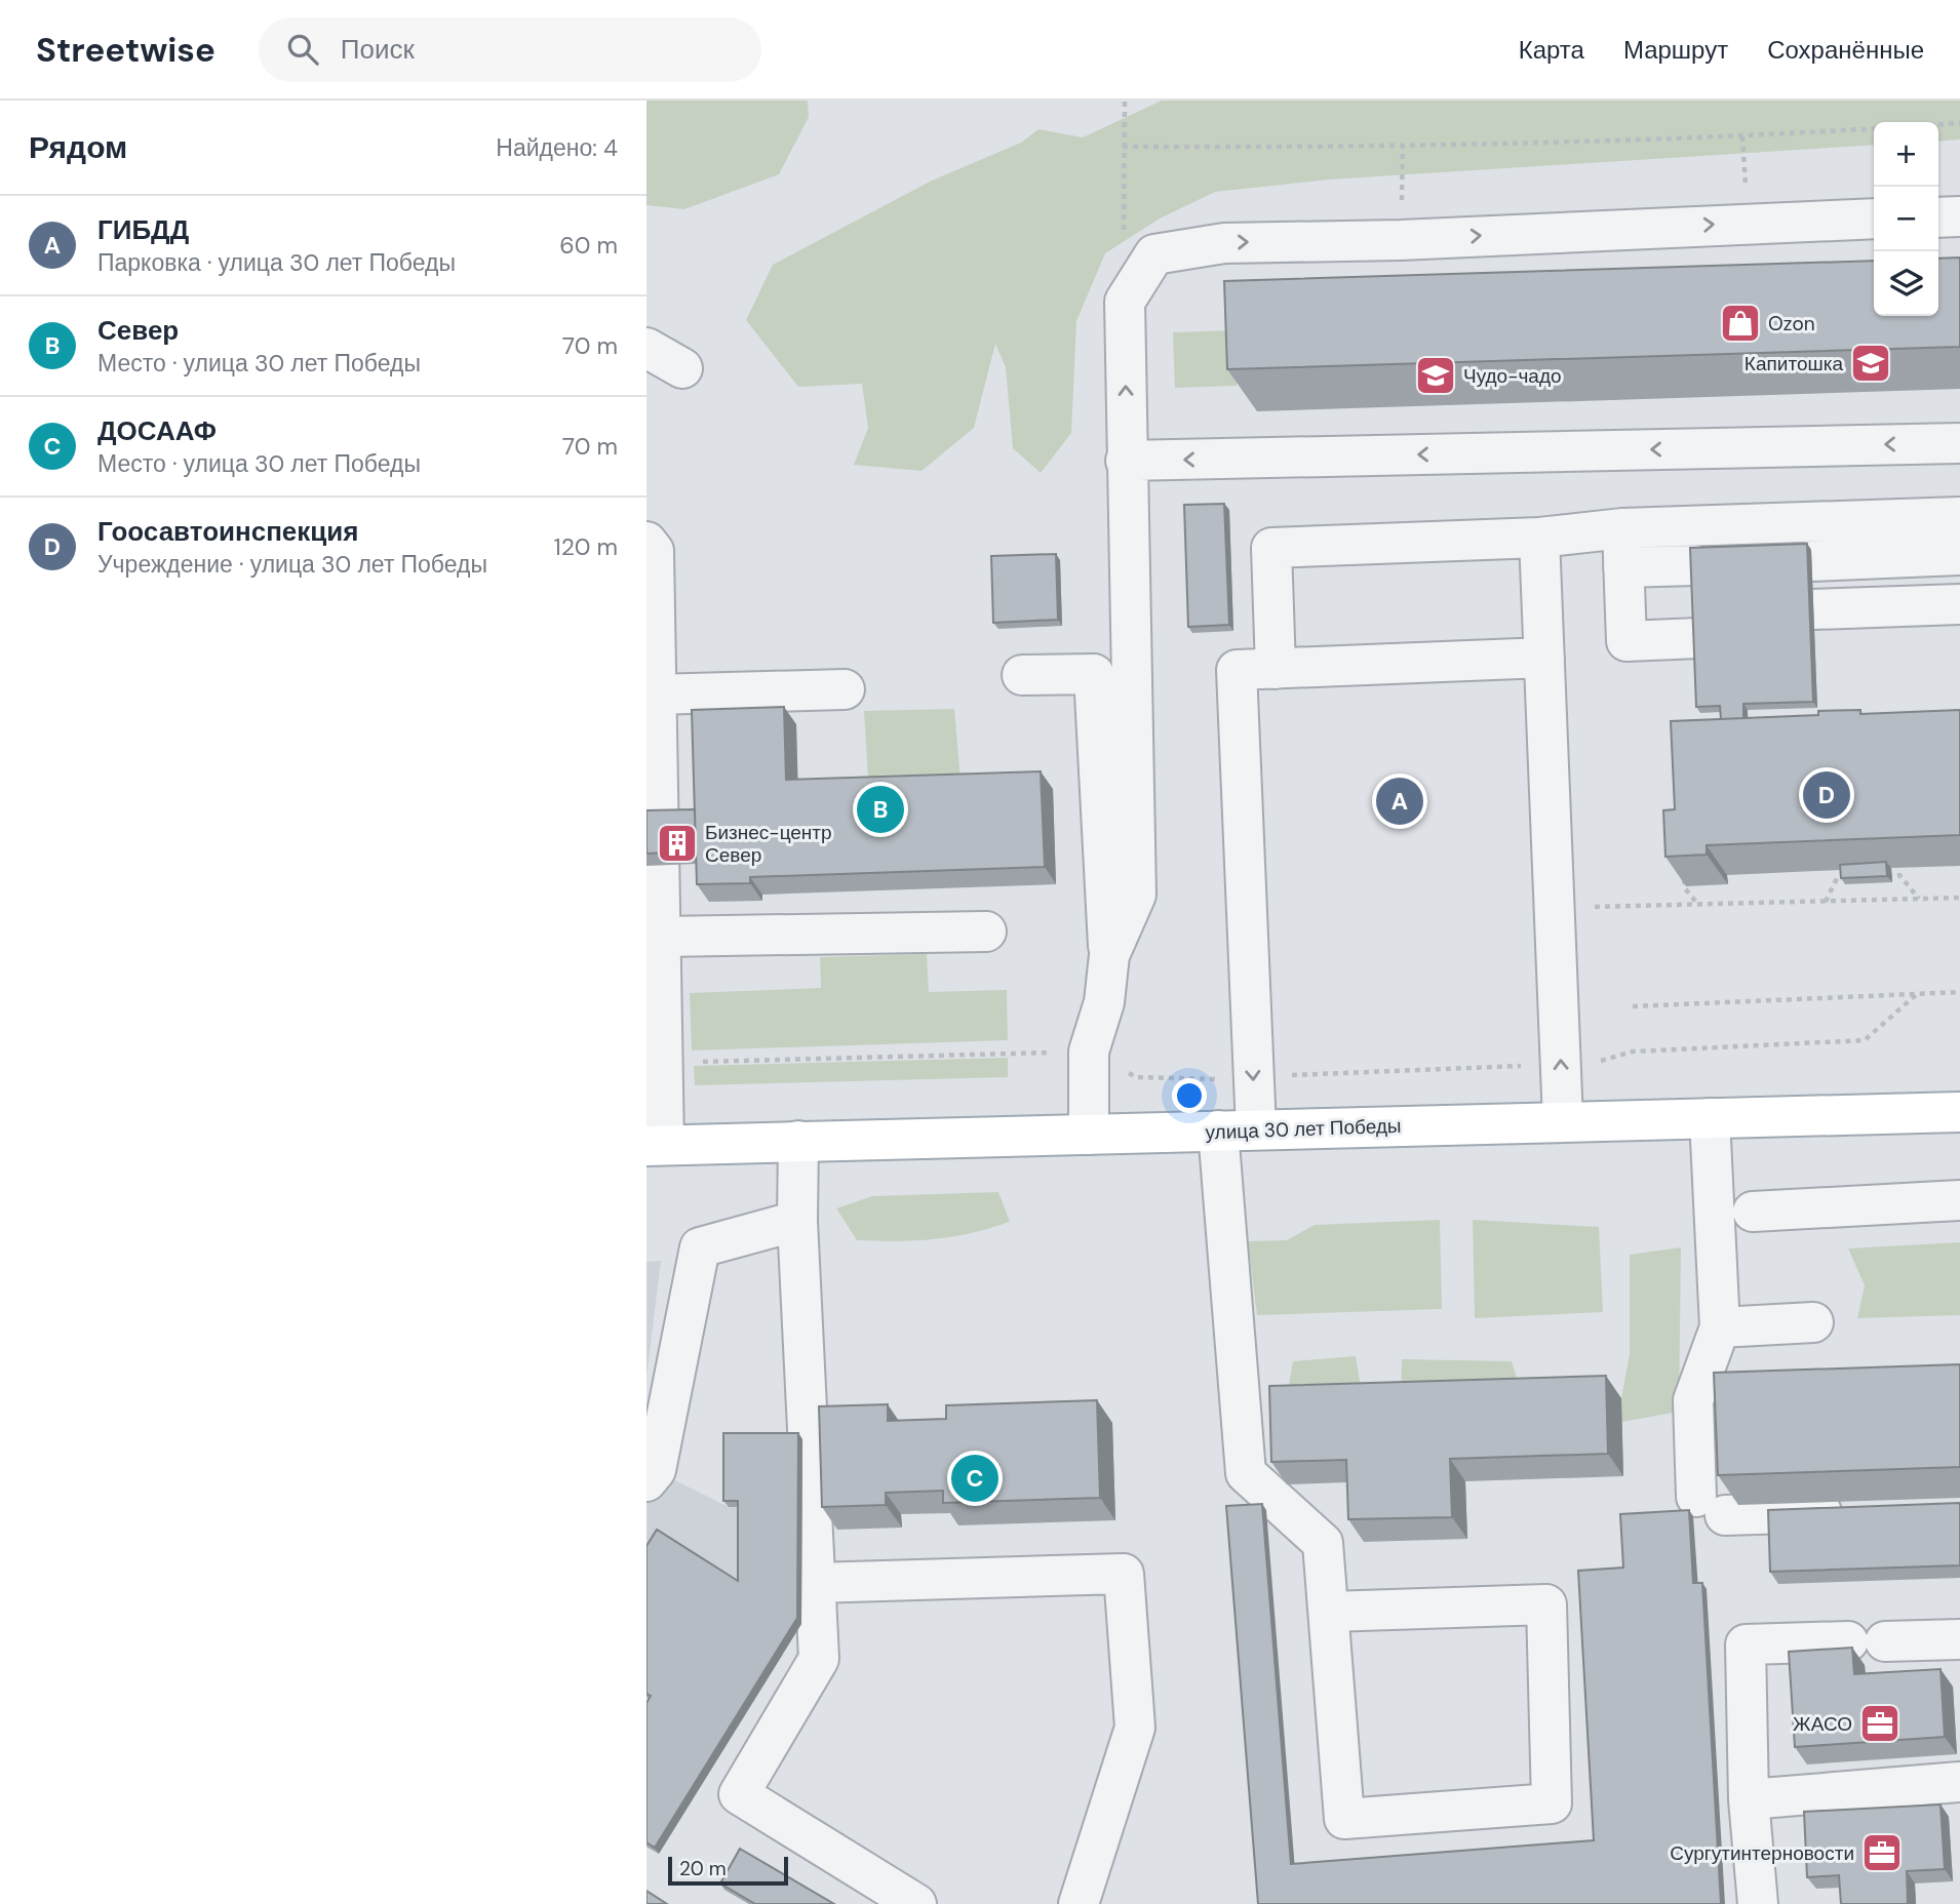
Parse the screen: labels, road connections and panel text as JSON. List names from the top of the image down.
{
  "streets": {
    "main road": ["улица 30 лет Победы"]
  },
  "places": {
    "shop": ["Ozon"],
    "school or university": ["Капитошка", "Чудо-чадо"],
    "building": ["Бизнес-центр Север"],
    "office": ["ЖАСО", "Сургутинтерновости"]
  },
  "scale_bar": "20 m",
  "page": {
    "header": "Streetwise",
    "search": "Поиск",
    "nav": ["Карта", "Маршрут", "Сохранённые"],
    "heading": ["Рядом", "Найдено: 4"],
    "map_buttons": ["+", "−"],
    "list": [
      {
        "mark": "A",
        "name": "ГИБДД",
        "note": "Парковка · улица 30 лет Победы",
        "value": "60 m"
      },
      {
        "mark": "B",
        "name": "Север",
        "note": "Место · улица 30 лет Победы",
        "value": "70 m"
      },
      {
        "mark": "C",
        "name": "ДОСААФ",
        "note": "Место · улица 30 лет Победы",
        "value": "70 m"
      },
      {
        "mark": "D",
        "name": "Гоосавтоинспекция",
        "note": "Учреждение · улица 30 лет Победы",
        "value": "120 m"
      }
    ],
    "pins": [
      "D",
      "A",
      "B",
      "C"
    ],
    "scale": "20 m"
  }
}
